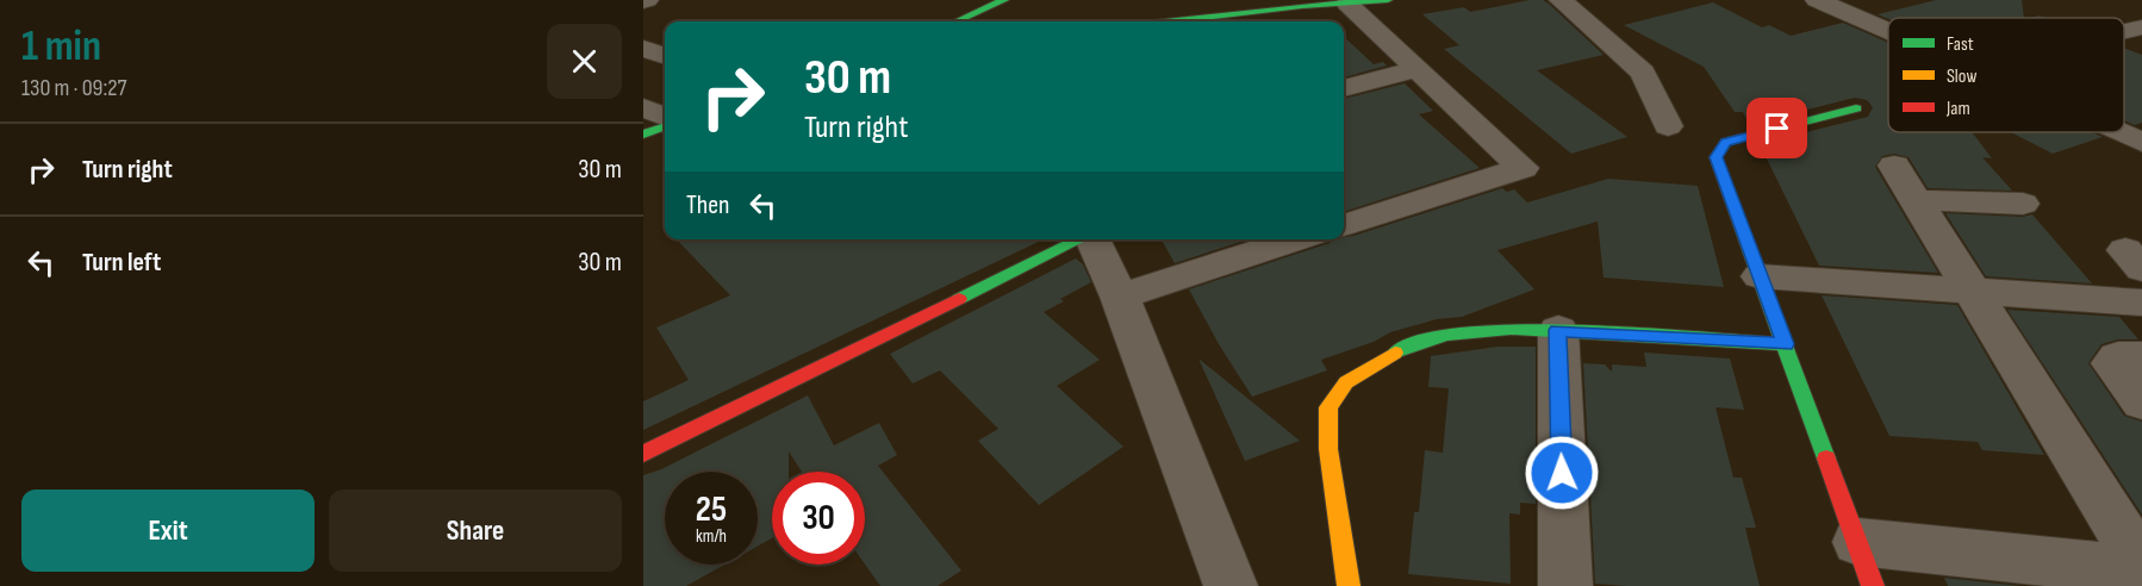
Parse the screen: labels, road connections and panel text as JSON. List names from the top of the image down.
{
  "legend": ["Fast", "Slow", "Jam"],
  "page": {
    "heading": ["1 min", "130 m · 09:27"],
    "turn": ["30 m", "Turn right"],
    "list": [
      {
        "name": "Turn right",
        "value": "30 m"
      },
      {
        "name": "Turn left",
        "value": "30 m"
      }
    ],
    "then": "Then",
    "speed": "25 km/h",
    "limit": "30",
    "buttons": ["Exit", "Share"]
  }
}
